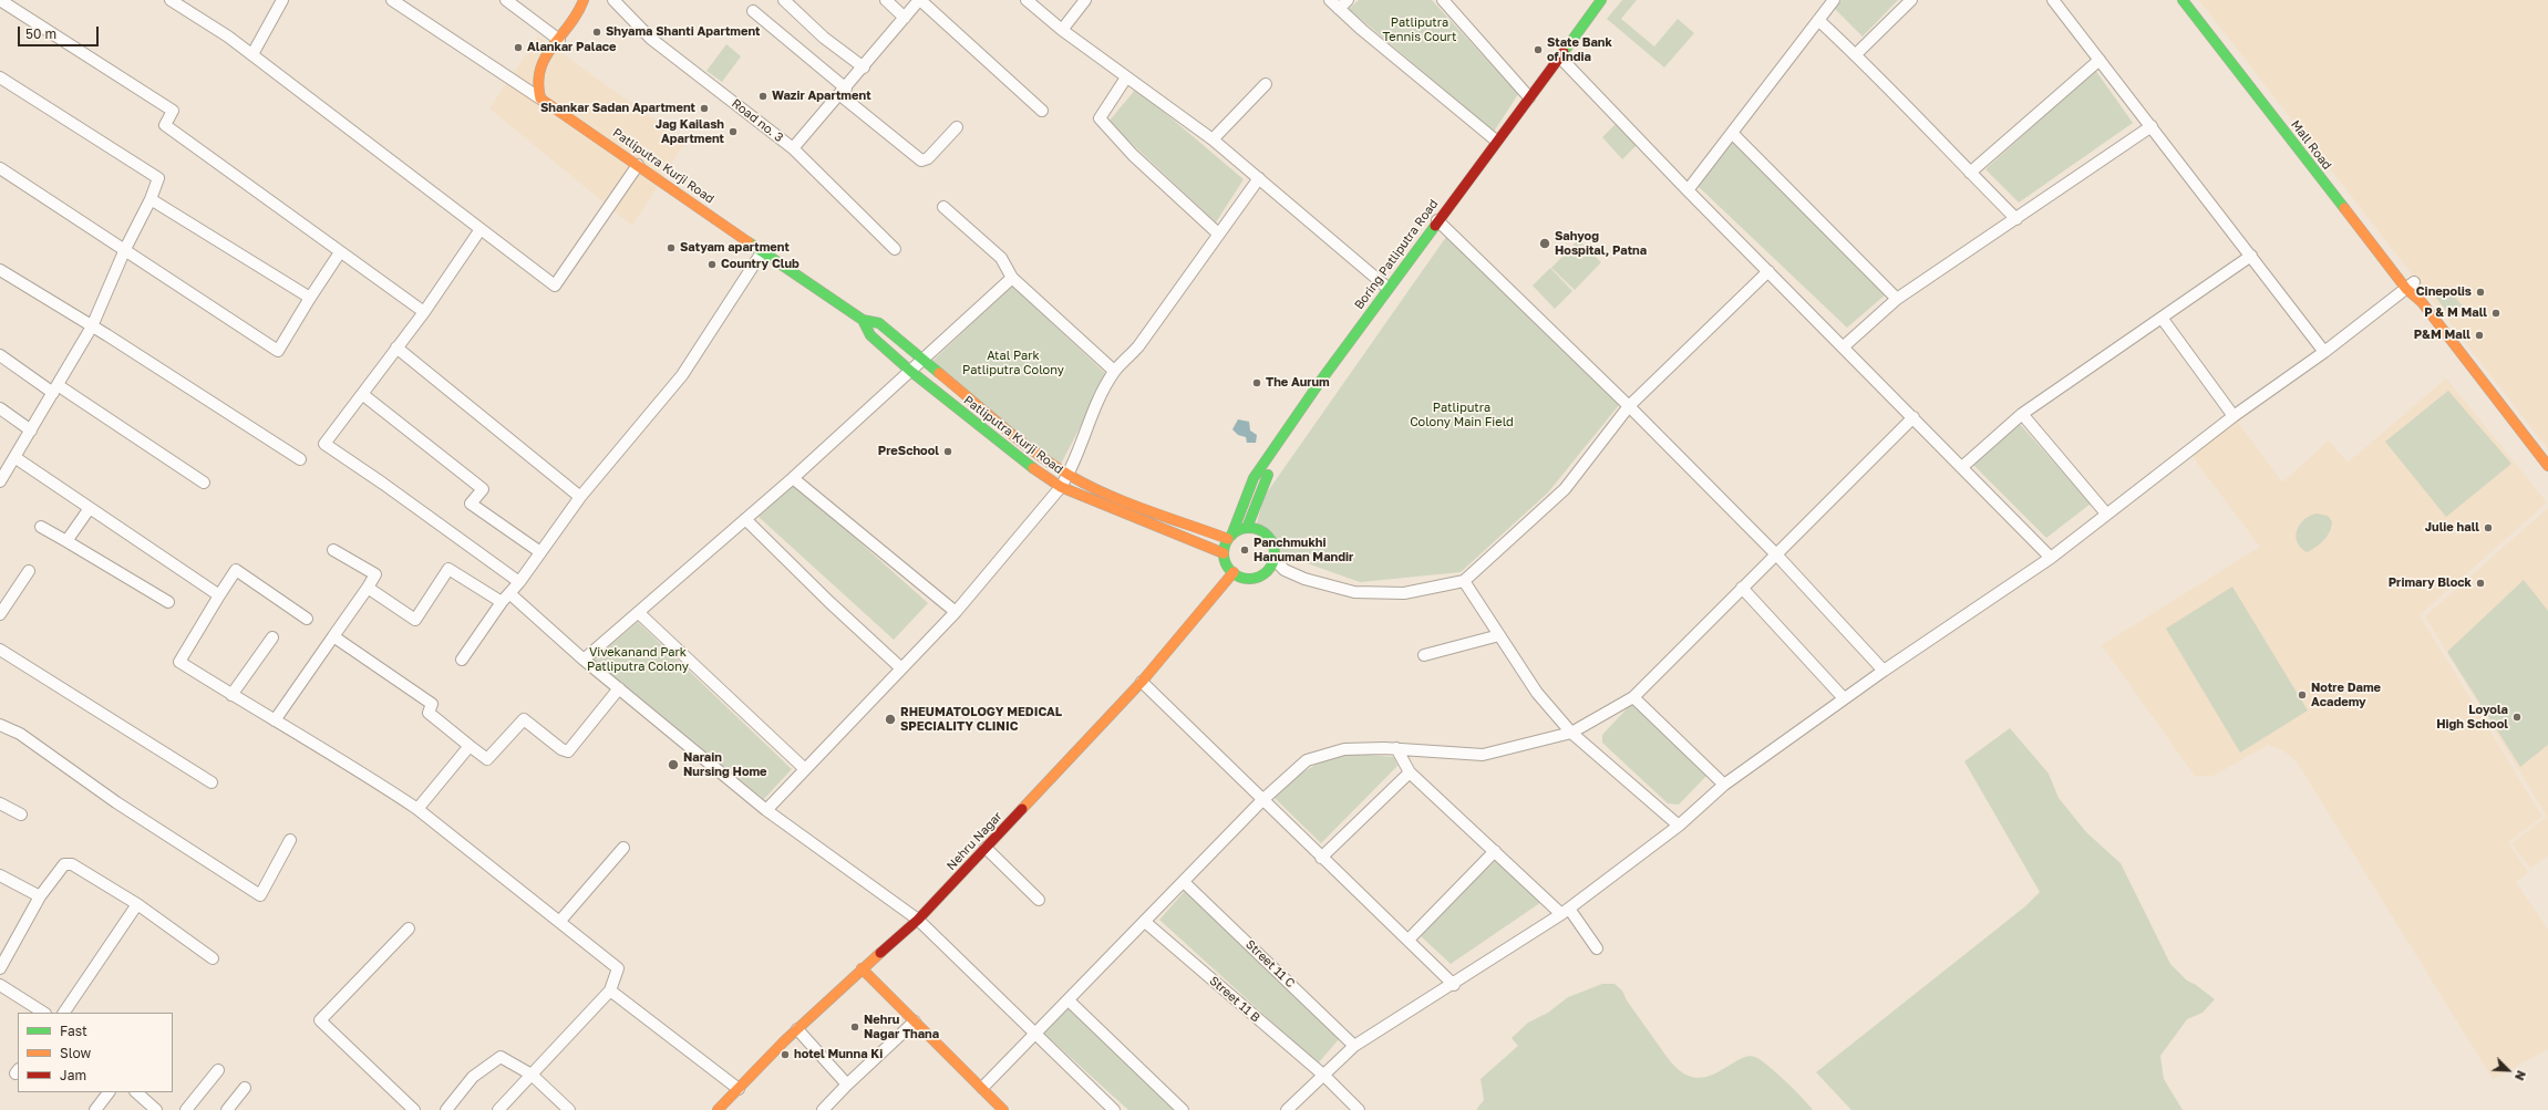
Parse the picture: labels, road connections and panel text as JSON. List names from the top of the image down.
{
  "streets": {
    "street": [
      "Road no. 3",
      "Mall Road",
      "Patliputra Kurji Road",
      "Boring Patliputra Road",
      "Nehru Nagar",
      "Street 11 C",
      "Street 11 B"
    ]
  },
  "crossings": [
    ["Patliputra Kurji Road", "Boring Patliputra Road"],
    ["Patliputra Kurji Road", "Nehru Nagar"],
    ["Boring Patliputra Road", "Nehru Nagar"]
  ],
  "parks": [
    "Patliputra Tennis Court",
    "Atal Park Patliputra Colony",
    "Patliputra Colony Main Field",
    "Vivekanand Park Patliputra Colony"
  ],
  "places": [
    "Shyama Shanti Apartment",
    "Alankar Palace",
    "State Bank of India",
    "Wazir Apartment",
    "Shankar Sadan Apartment",
    "Jag Kailash Apartment",
    "Sahyog Hospital, Patna",
    "Satyam apartment",
    "Country Club",
    "Cinepolis",
    "P & M Mall",
    "P&M Mall",
    "The Aurum",
    "PreSchool",
    "Julie hall",
    "Panchmukhi Hanuman Mandir",
    "Primary Block",
    "Notre Dame Academy",
    "Loyola High School",
    "RHEUMATOLOGY MEDICAL SPECIALITY CLINIC",
    "Narain Nursing Home",
    "Nehru Nagar Thana",
    "hotel Munna Ki"
  ],
  "legend": ["Fast", "Slow", "Jam"],
  "scale_bar": "50 m",
  "north": "bottom right"
}
